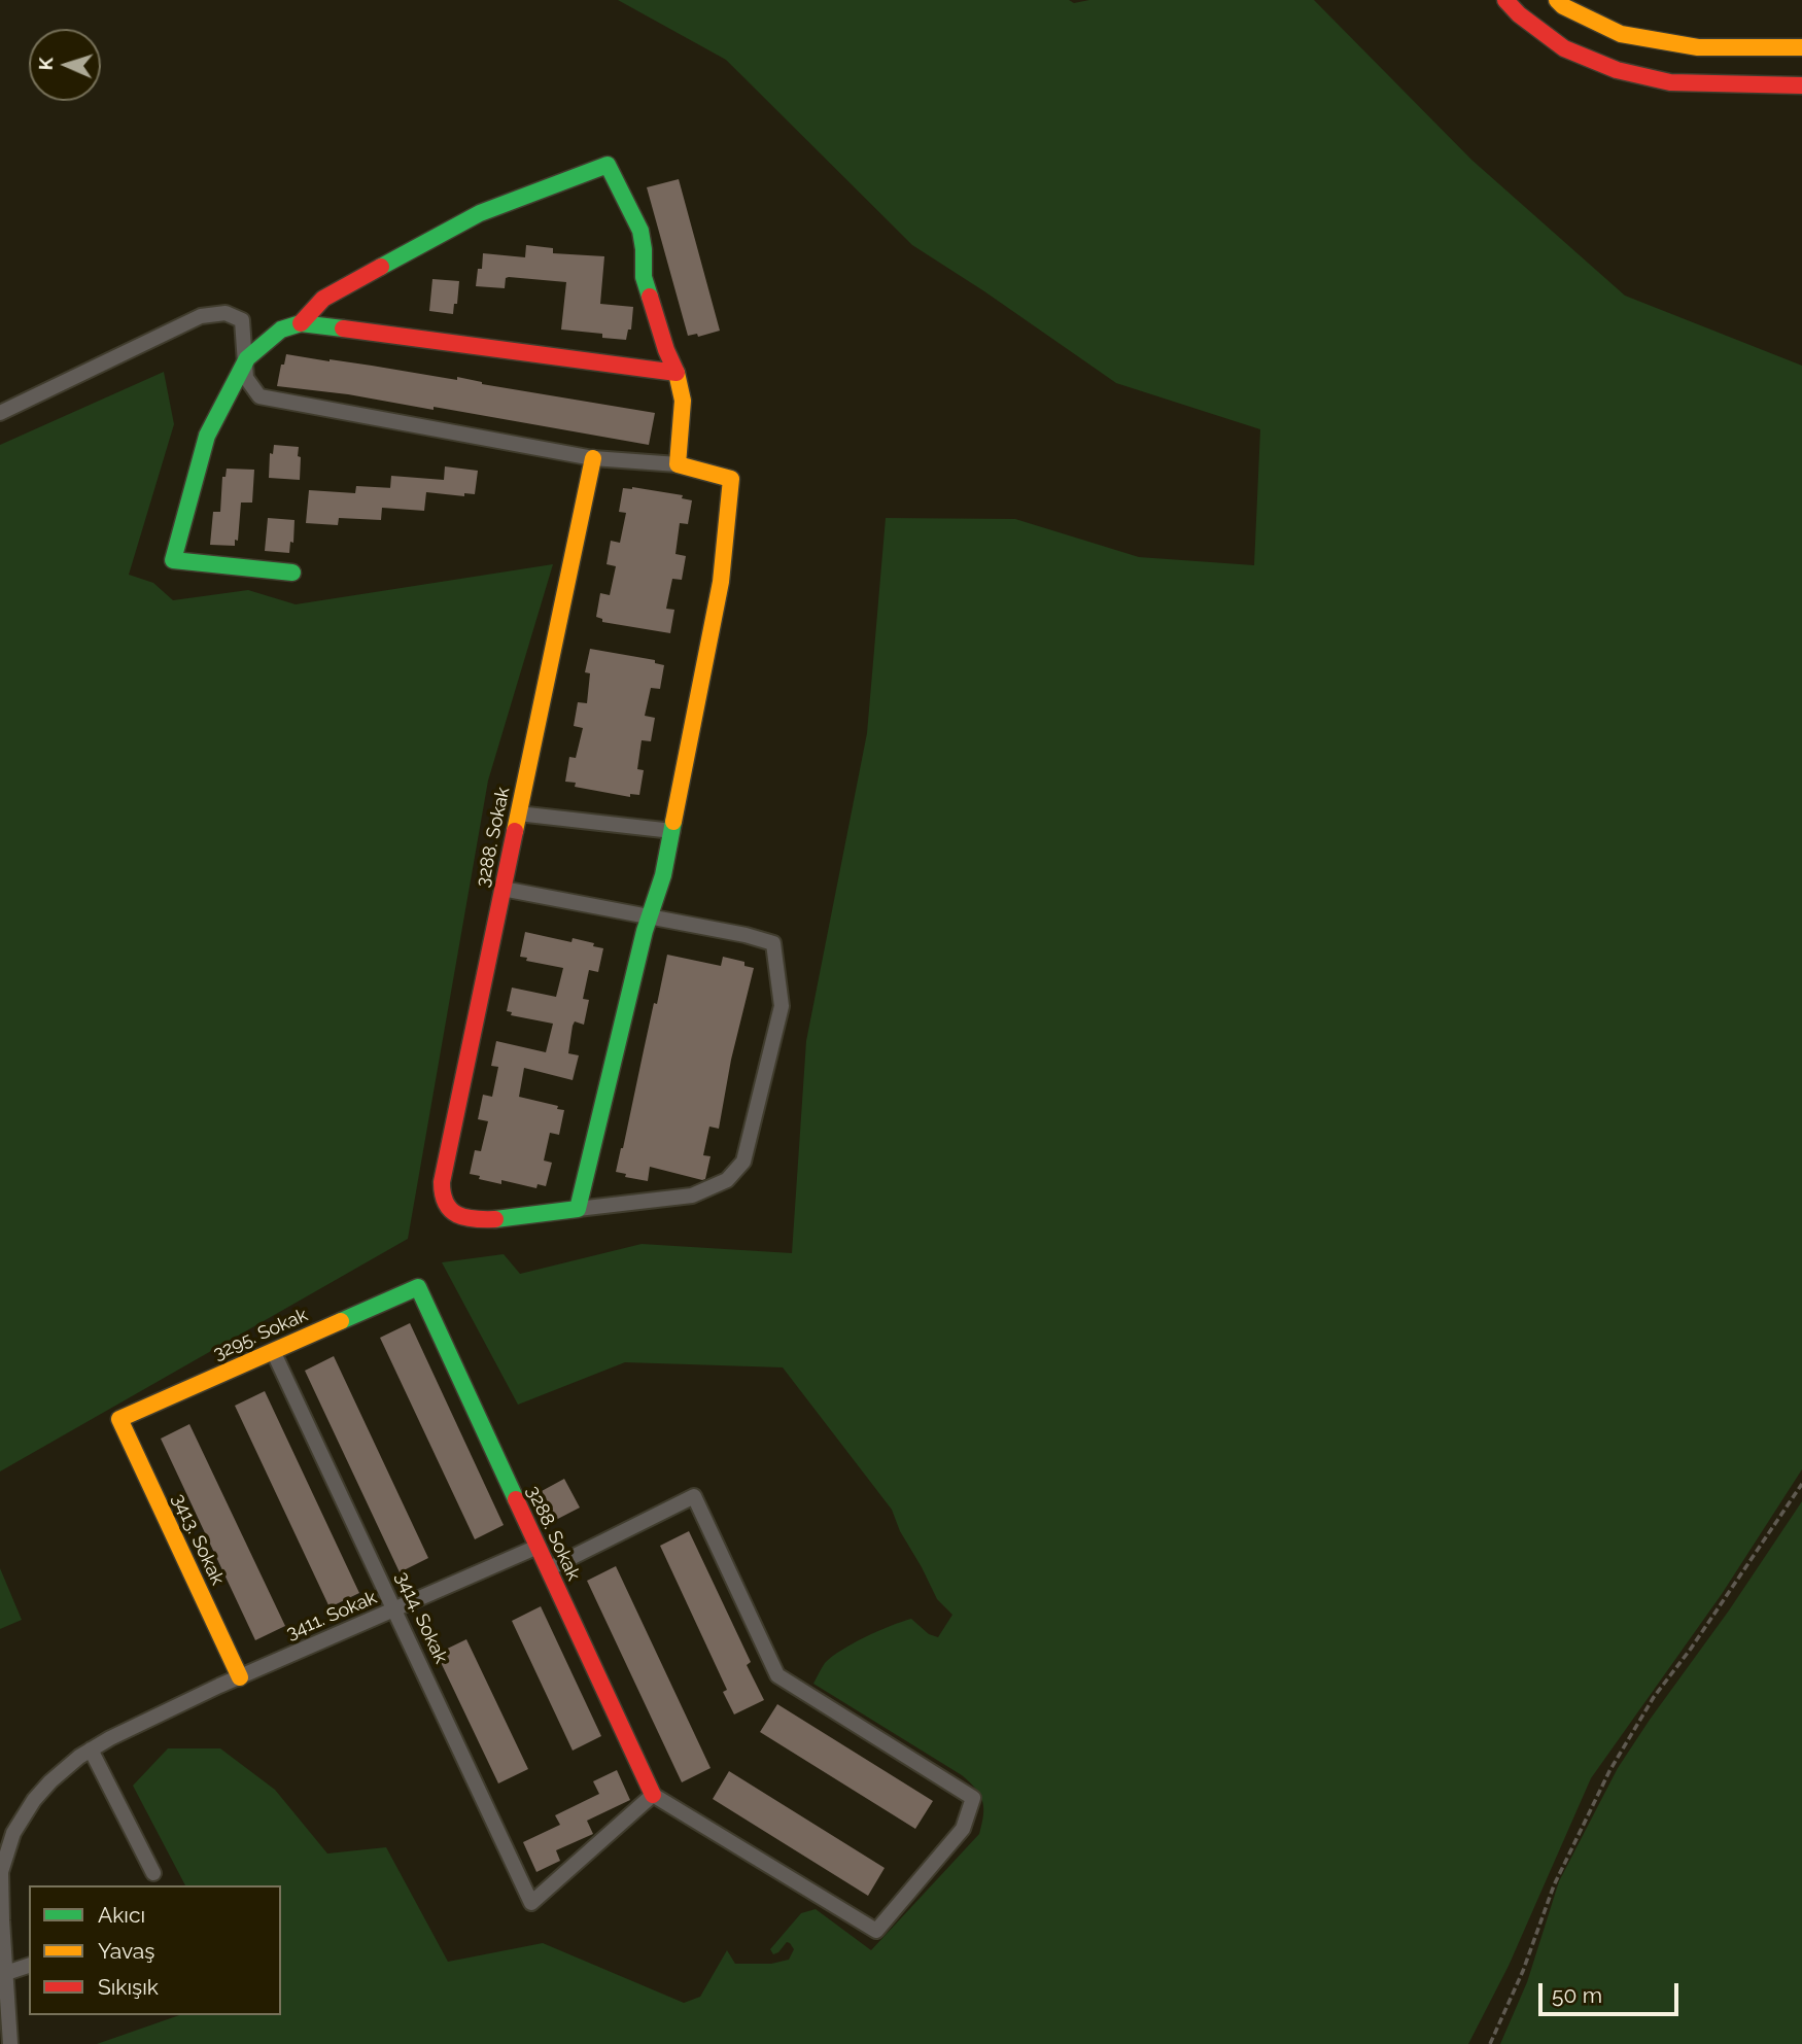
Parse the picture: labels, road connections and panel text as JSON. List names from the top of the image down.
{
  "streets": {
    "main road": ["3288. Sokak", "3295. Sokak", "3413. Sokak"],
    "street": ["3411. Sokak", "3414. Sokak"]
  },
  "crossings": [
    ["3288. Sokak", "3295. Sokak"],
    ["3288. Sokak", "3411. Sokak"],
    ["3288. Sokak", "3414. Sokak"],
    ["3295. Sokak", "3413. Sokak"],
    ["3295. Sokak", "3414. Sokak"],
    ["3413. Sokak", "3411. Sokak"],
    ["3411. Sokak", "3414. Sokak"]
  ],
  "legend": ["Akıcı", "Yavaş", "Sıkışık"],
  "scale_bar": "50 m",
  "north": "left"
}
